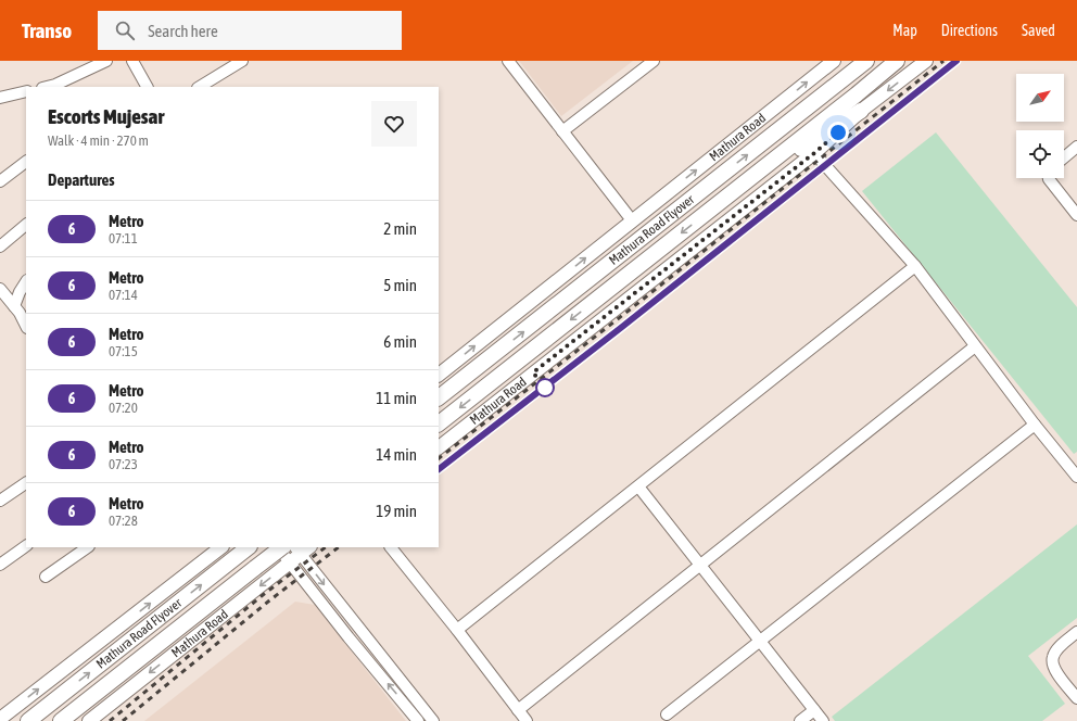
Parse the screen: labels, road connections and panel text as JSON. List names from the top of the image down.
{
  "streets": {
    "highway": ["Mathura Road Flyover"],
    "main road": ["Mathura Road"]
  },
  "lines": ["metro line 6"],
  "north": "top right",
  "page": {
    "header": "Transo",
    "search": "Search here",
    "nav": ["Map", "Directions", "Saved"],
    "heading": [
      ["Escorts Mujesar", "Walk · 4 min · 270 m"],
      "Departures"
    ],
    "list": [
      {
        "mark": "6",
        "name": "Metro",
        "note": "07:11",
        "value": "2 min"
      },
      {
        "mark": "6",
        "name": "Metro",
        "note": "07:14",
        "value": "5 min"
      },
      {
        "mark": "6",
        "name": "Metro",
        "note": "07:15",
        "value": "6 min"
      },
      {
        "mark": "6",
        "name": "Metro",
        "note": "07:20",
        "value": "11 min"
      },
      {
        "mark": "6",
        "name": "Metro",
        "note": "07:23",
        "value": "14 min"
      },
      {
        "mark": "6",
        "name": "Metro",
        "note": "07:28",
        "value": "19 min"
      }
    ]
  }
}
